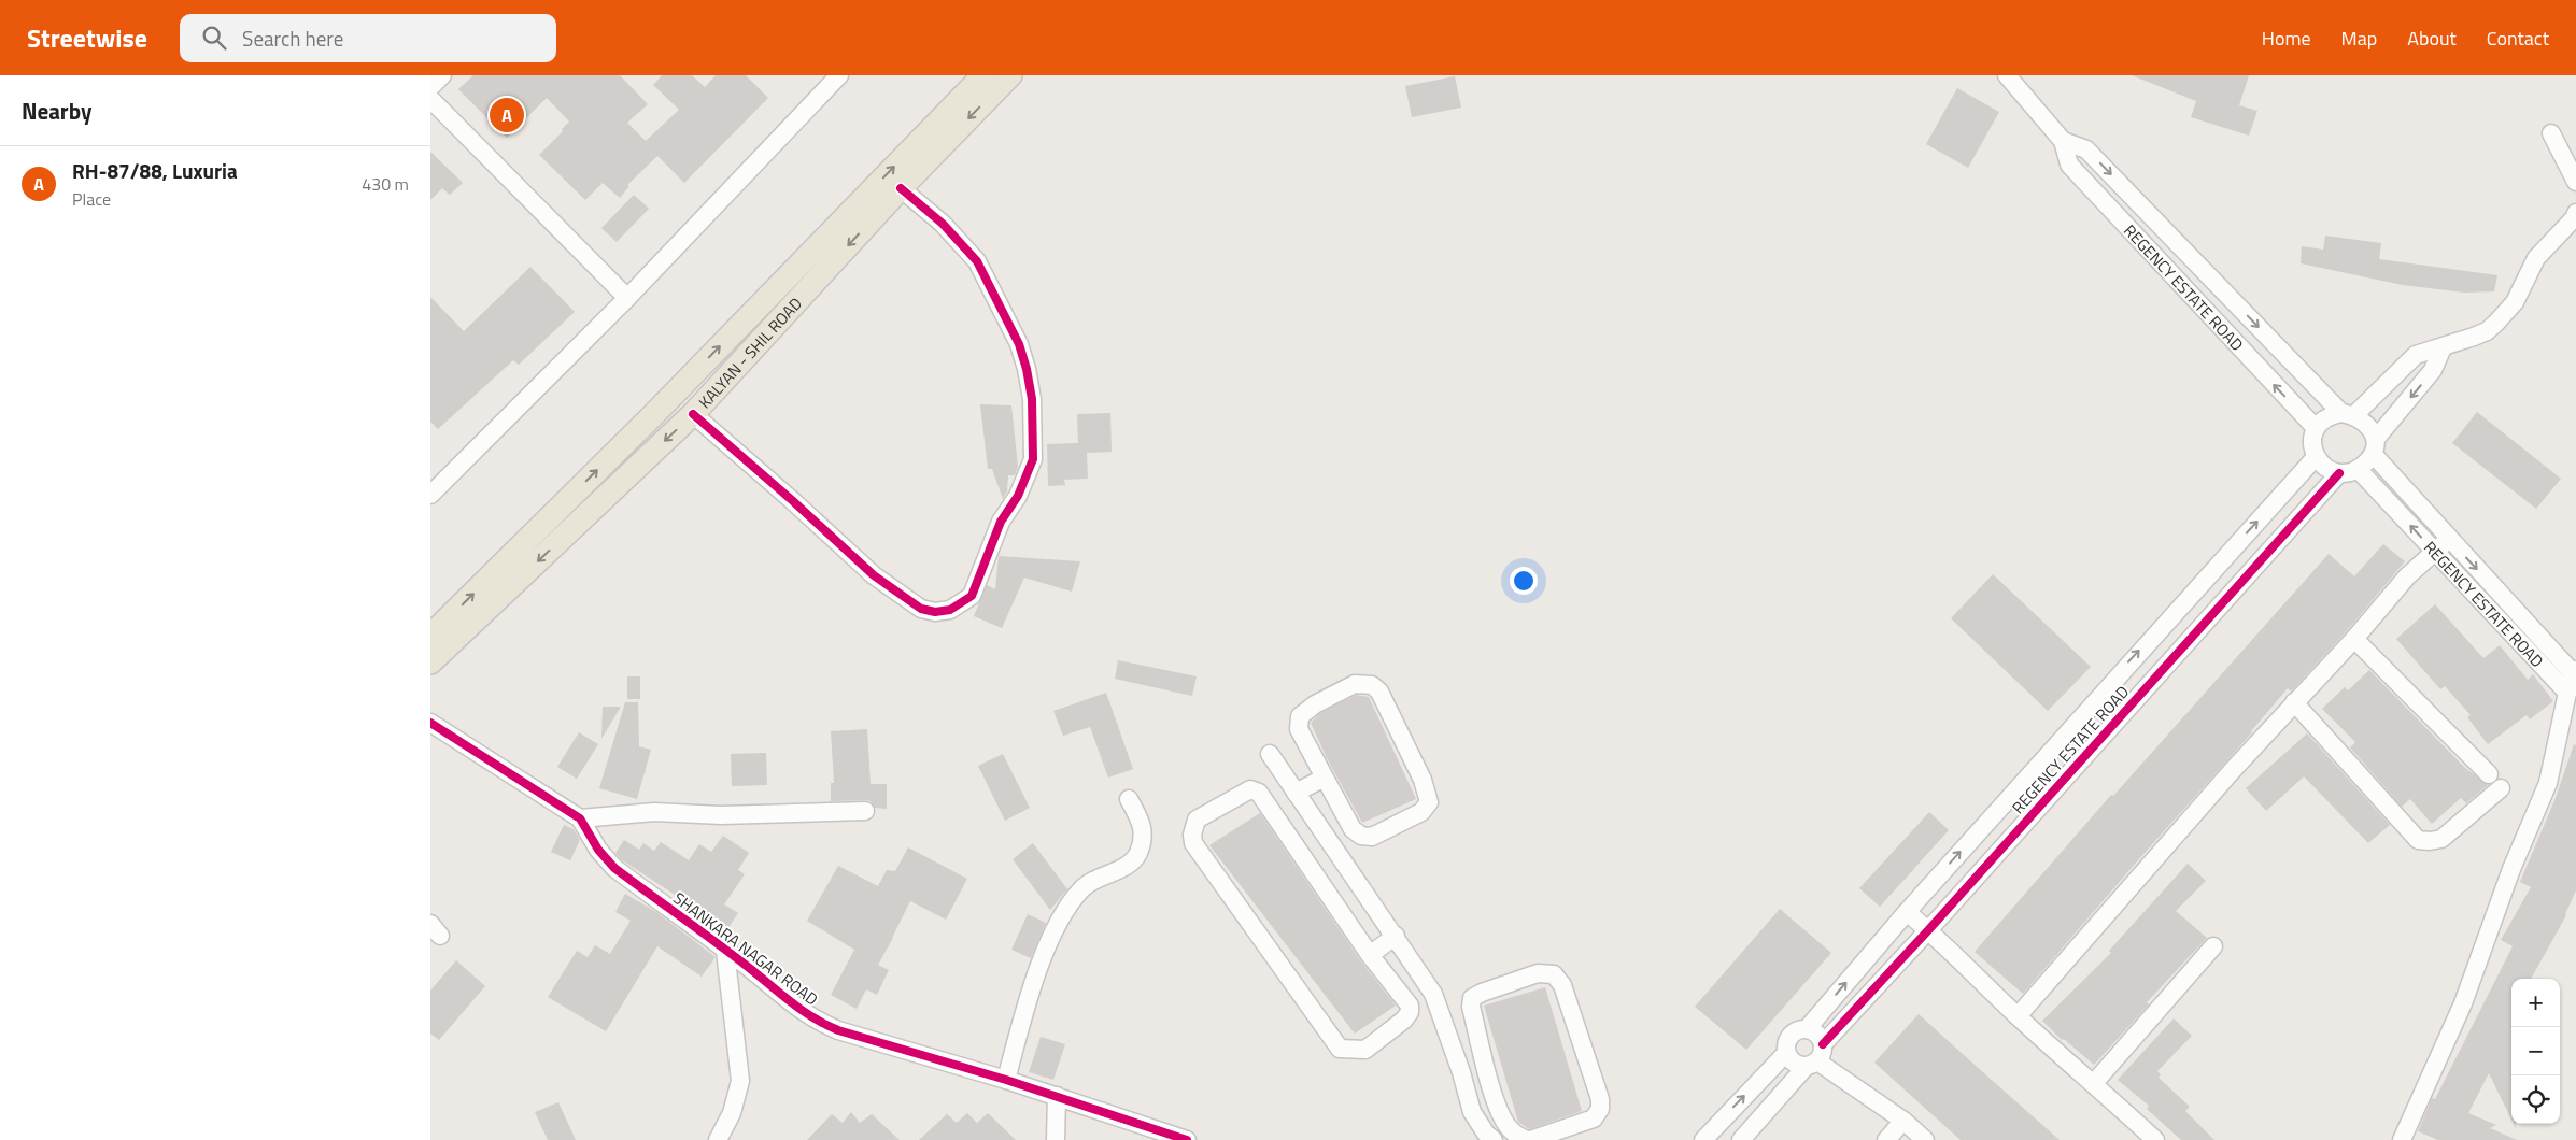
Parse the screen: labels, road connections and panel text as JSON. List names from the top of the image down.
{
  "streets": {
    "main road": ["KALYAN - SHIL ROAD"],
    "street": ["REGENCY ESTATE ROAD", "SHANKARA NAGAR ROAD"]
  },
  "page": {
    "header": "Streetwise",
    "search": "Search here",
    "nav": [
      "Home",
      "Map",
      "About",
      "Contact"
    ],
    "heading": "Nearby",
    "pins": "A",
    "list": [
      {
        "mark": "A",
        "name": "RH-87/88, Luxuria",
        "note": "Place",
        "value": "430 m"
      }
    ],
    "map_buttons": ["+", "−"]
  }
}
